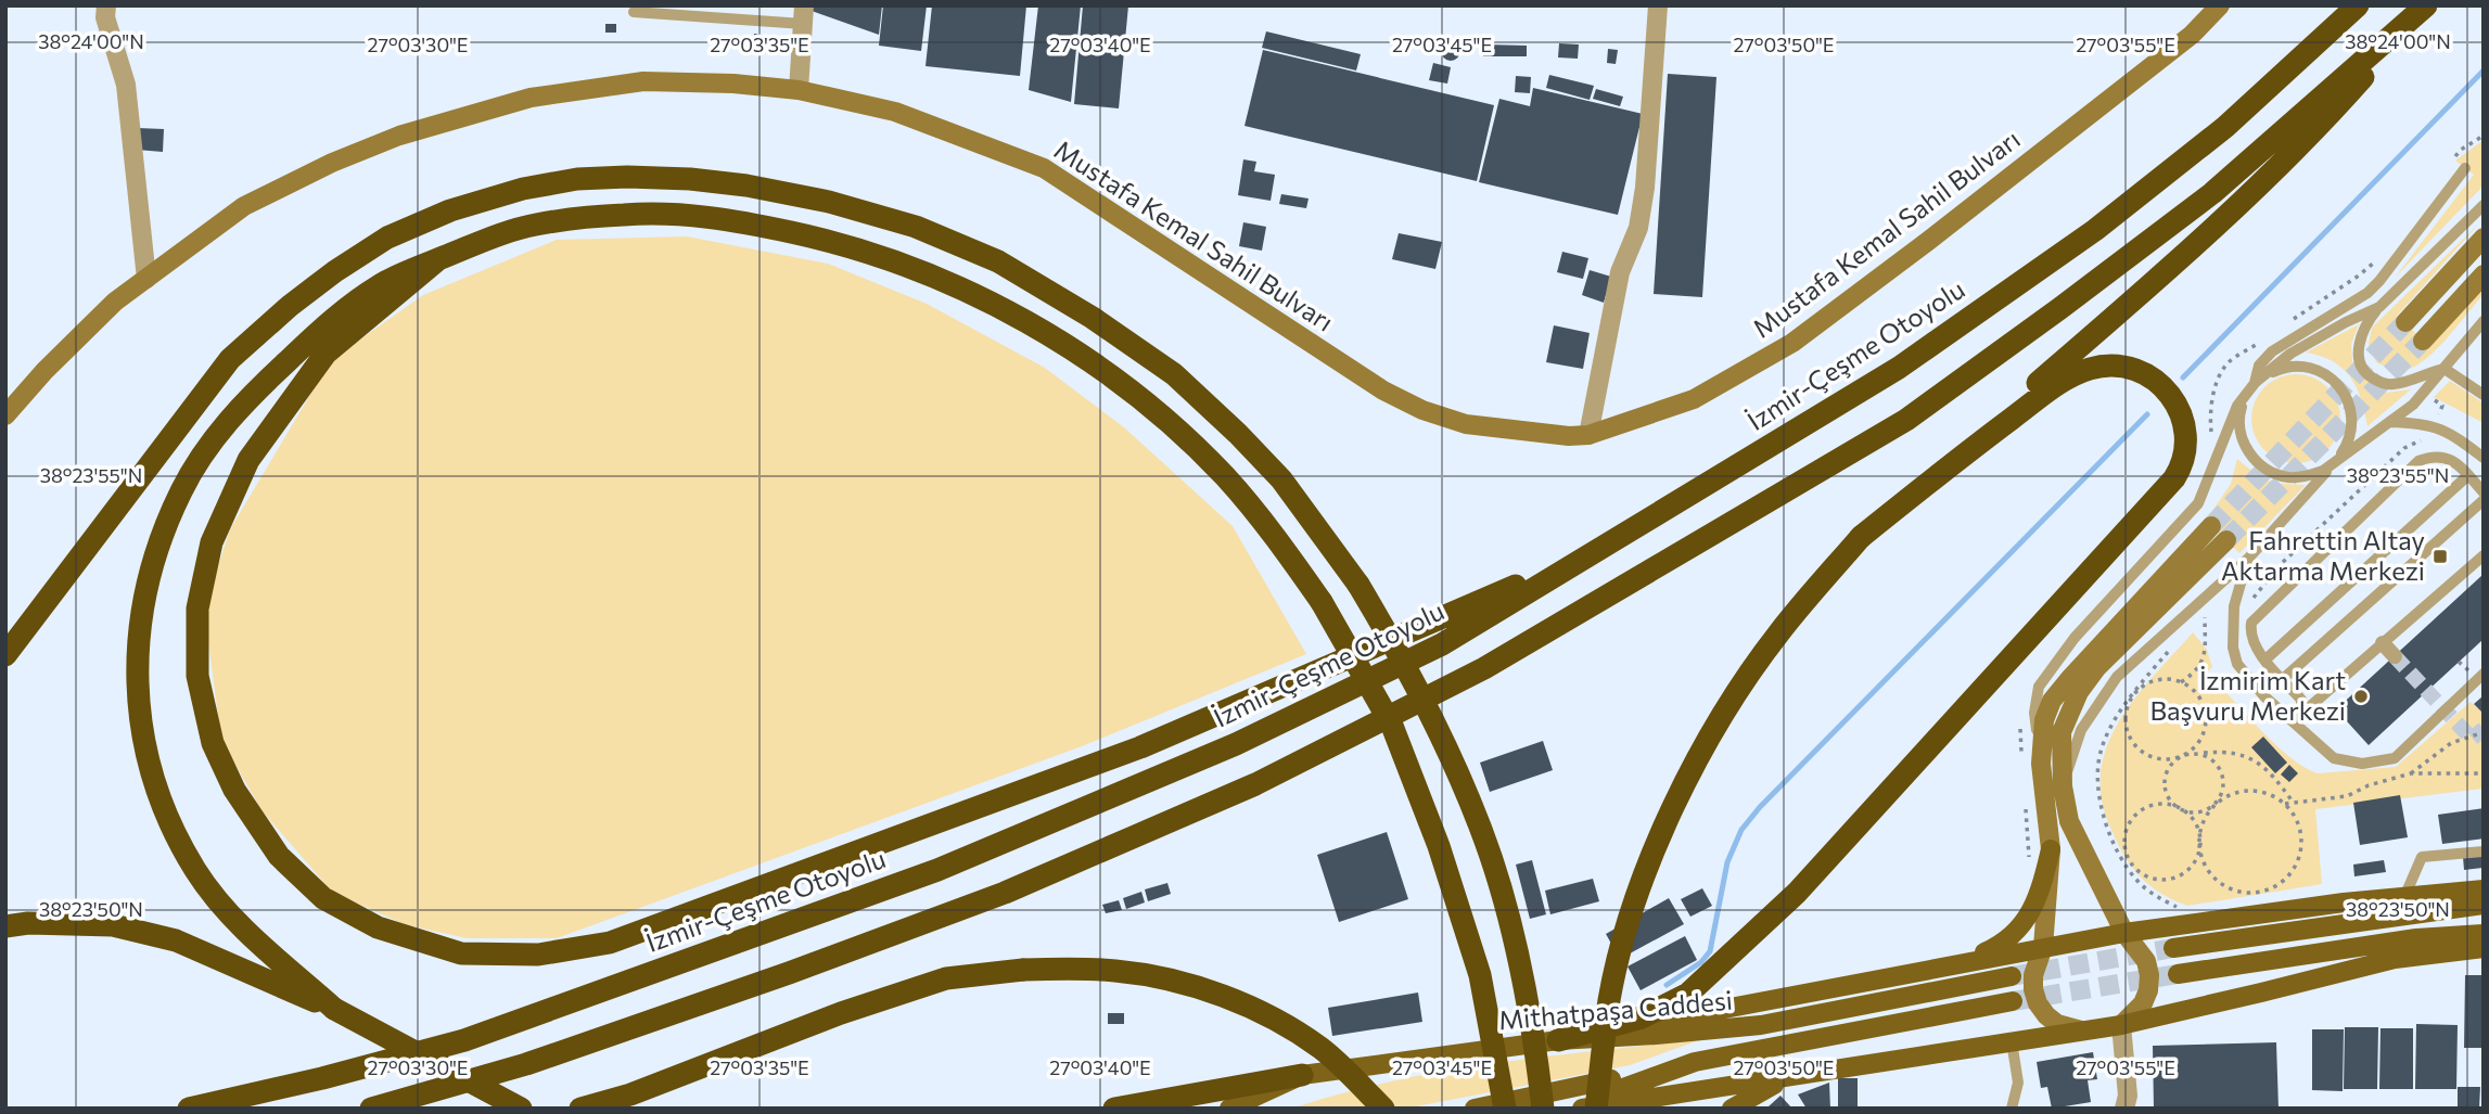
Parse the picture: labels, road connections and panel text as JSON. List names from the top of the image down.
{
  "streets": {
    "highway": ["İzmir-Çeşme Otoyolu"],
    "main road": ["Mustafa Kemal Sahil Bulvarı", "Mithatpaşa Caddesi"]
  },
  "places": {
    "transit": ["Fahrettin Altay Aktarma Merkezi"],
    "other": ["İzmirim Kart Başvuru Merkezi"]
  },
  "coordinates": [
    "38°24'00\"N",
    "27°03'30\"E",
    "27°03'35\"E",
    "27°03'40\"E",
    "27°03'45\"E",
    "27°03'50\"E",
    "27°03'55\"E",
    "38°23'55\"N",
    "38°23'50\"N"
  ]
}
